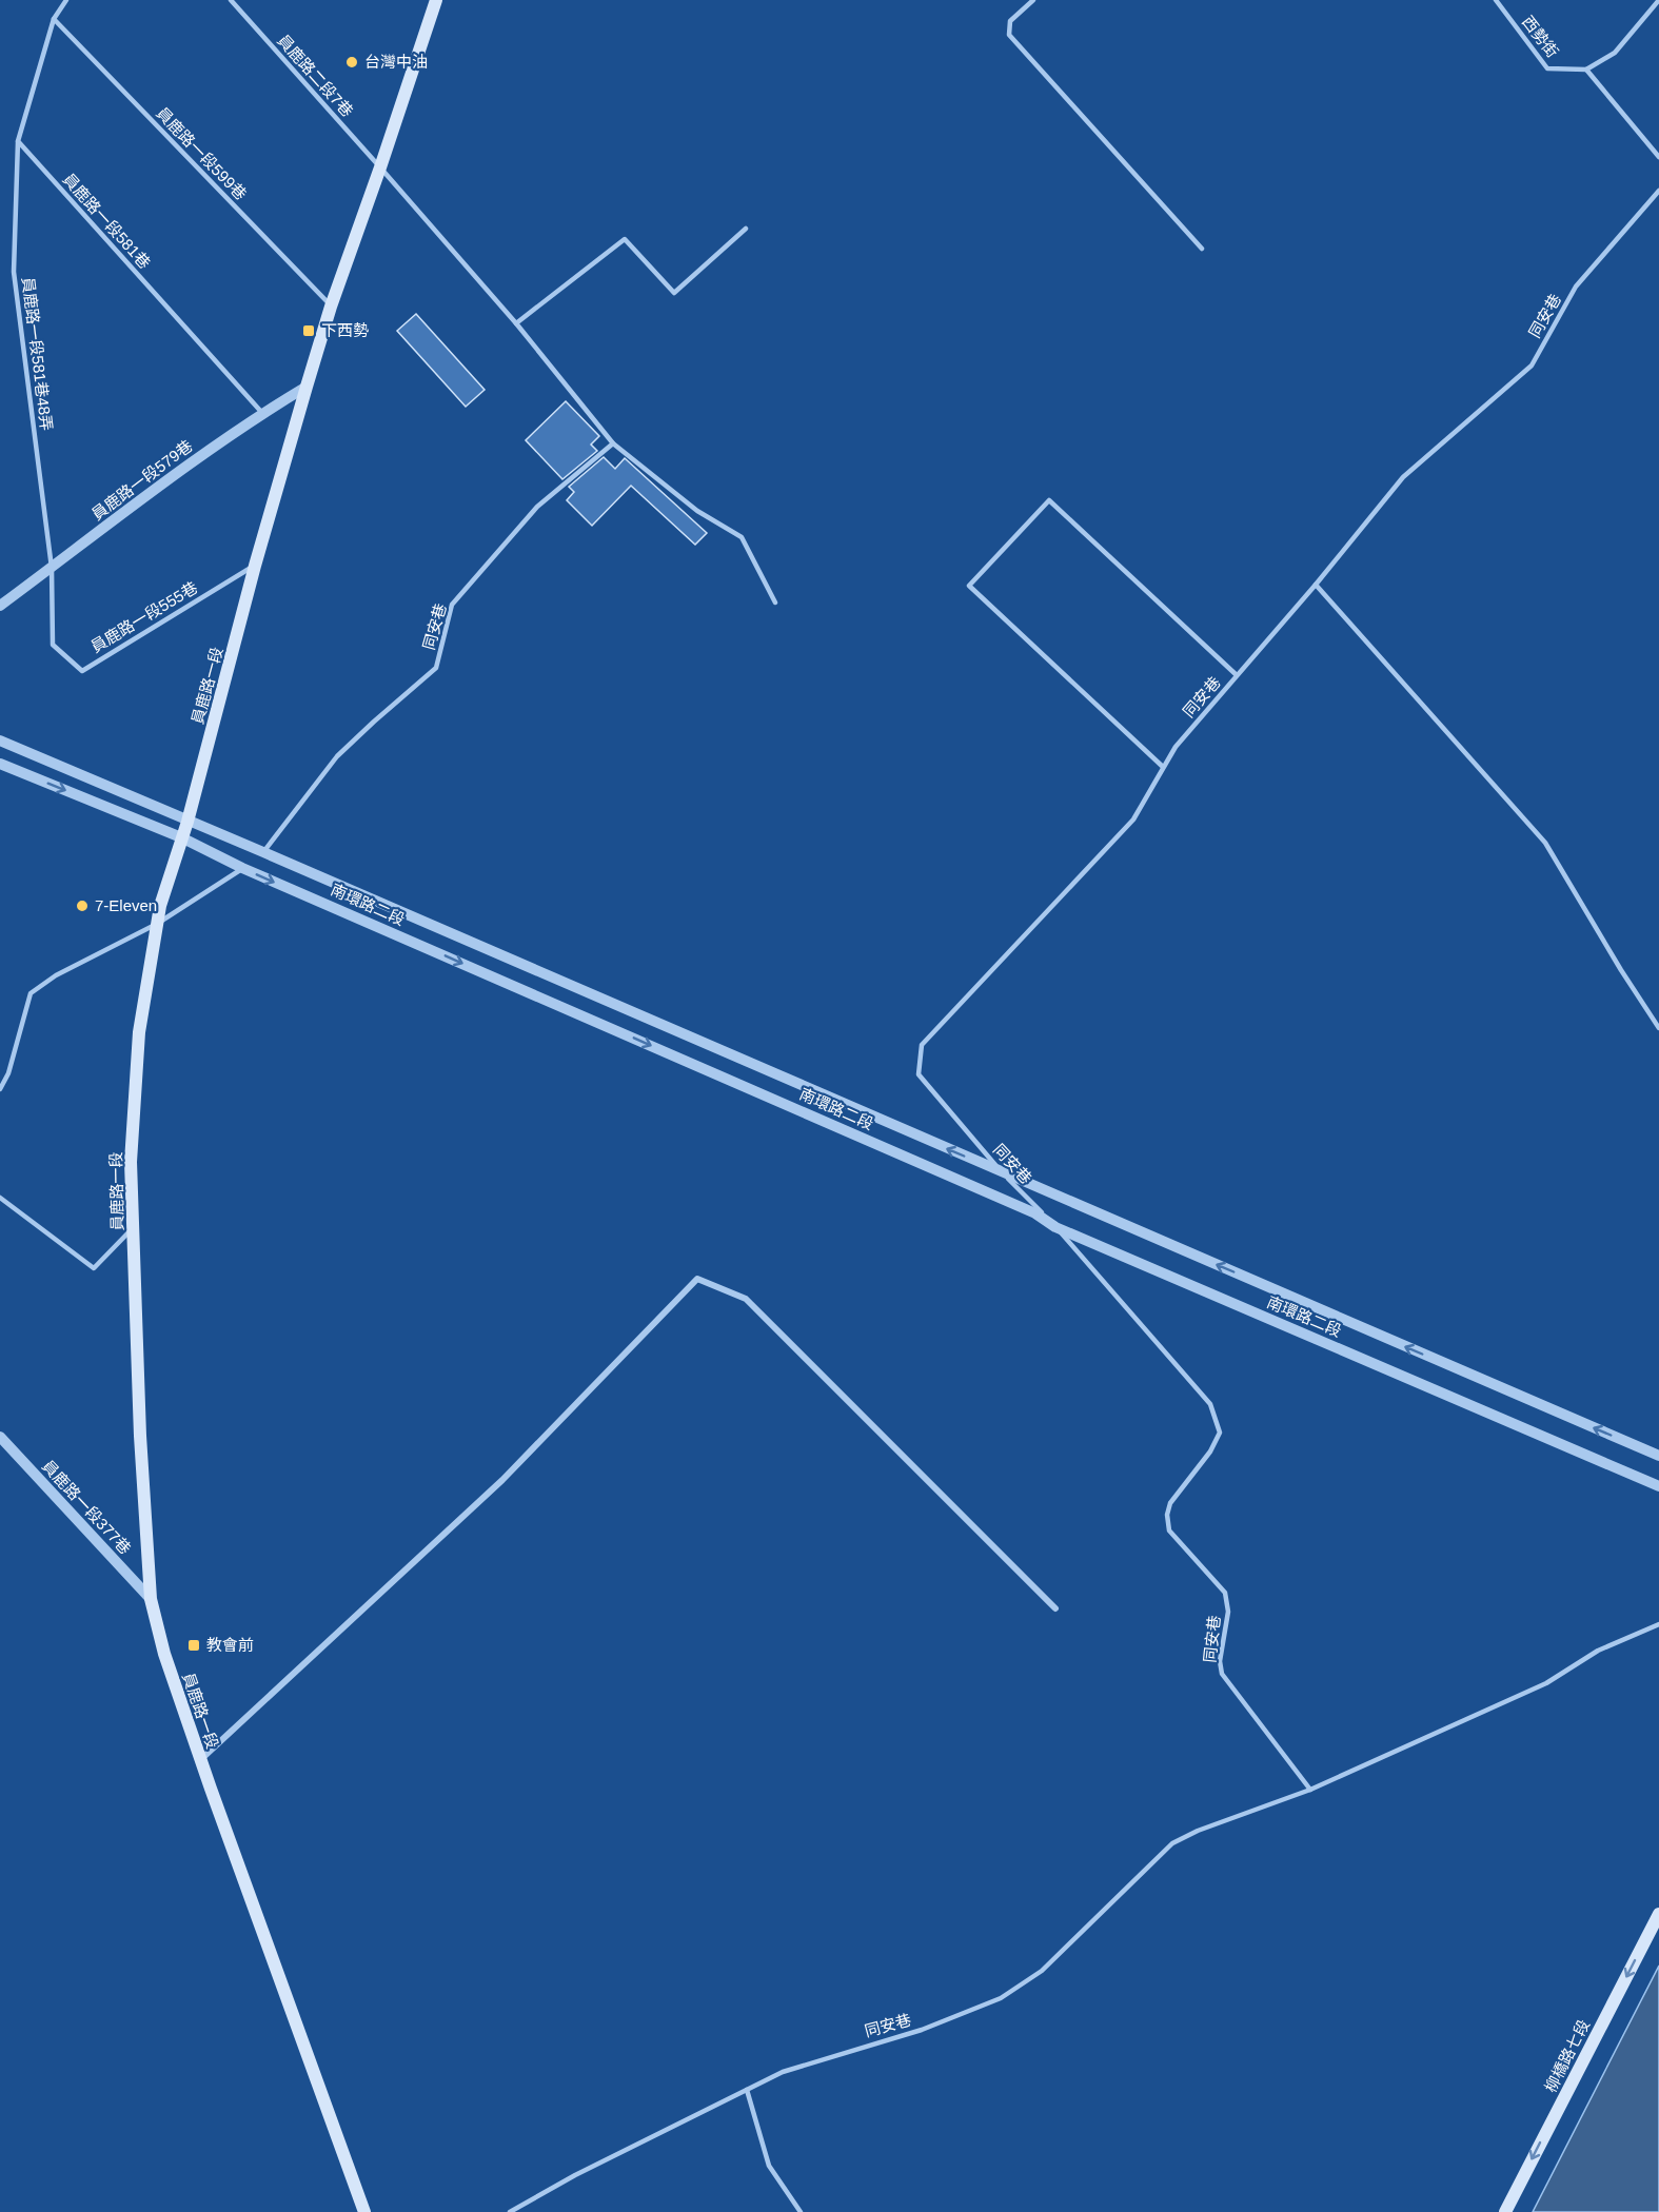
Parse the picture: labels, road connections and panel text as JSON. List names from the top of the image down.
{
  "streets": {
    "main road": ["員鹿路一段", "柳橋路七段"],
    "street": ["員鹿路一段579巷", "南環路二段", "員鹿路一段377巷"],
    "lane": [
      "西勢街",
      "員鹿路二段7巷",
      "員鹿路一段599巷",
      "員鹿路一段581巷",
      "同安巷",
      "員鹿路一段581巷48弄",
      "員鹿路一段555巷"
    ]
  },
  "crossings": [
    ["員鹿路二段7巷", "員鹿路一段"],
    ["員鹿路一段599巷", "員鹿路一段"],
    ["員鹿路一段581巷", "員鹿路一段581巷48弄"],
    ["員鹿路一段581巷", "員鹿路一段579巷"],
    ["同安巷", "南環路二段"],
    ["員鹿路一段581巷48弄", "員鹿路一段579巷"],
    ["員鹿路一段581巷48弄", "員鹿路一段555巷"],
    ["員鹿路一段579巷", "員鹿路一段555巷"],
    ["員鹿路一段579巷", "員鹿路一段"],
    ["員鹿路一段555巷", "員鹿路一段"],
    ["員鹿路一段", "南環路二段"],
    ["員鹿路一段", "員鹿路一段377巷"]
  ],
  "one_way": ["柳橋路七段"],
  "places": {
    "other": ["台灣中油", "7-Eleven"],
    "transit": ["下西勢", "教會前"]
  }
}
